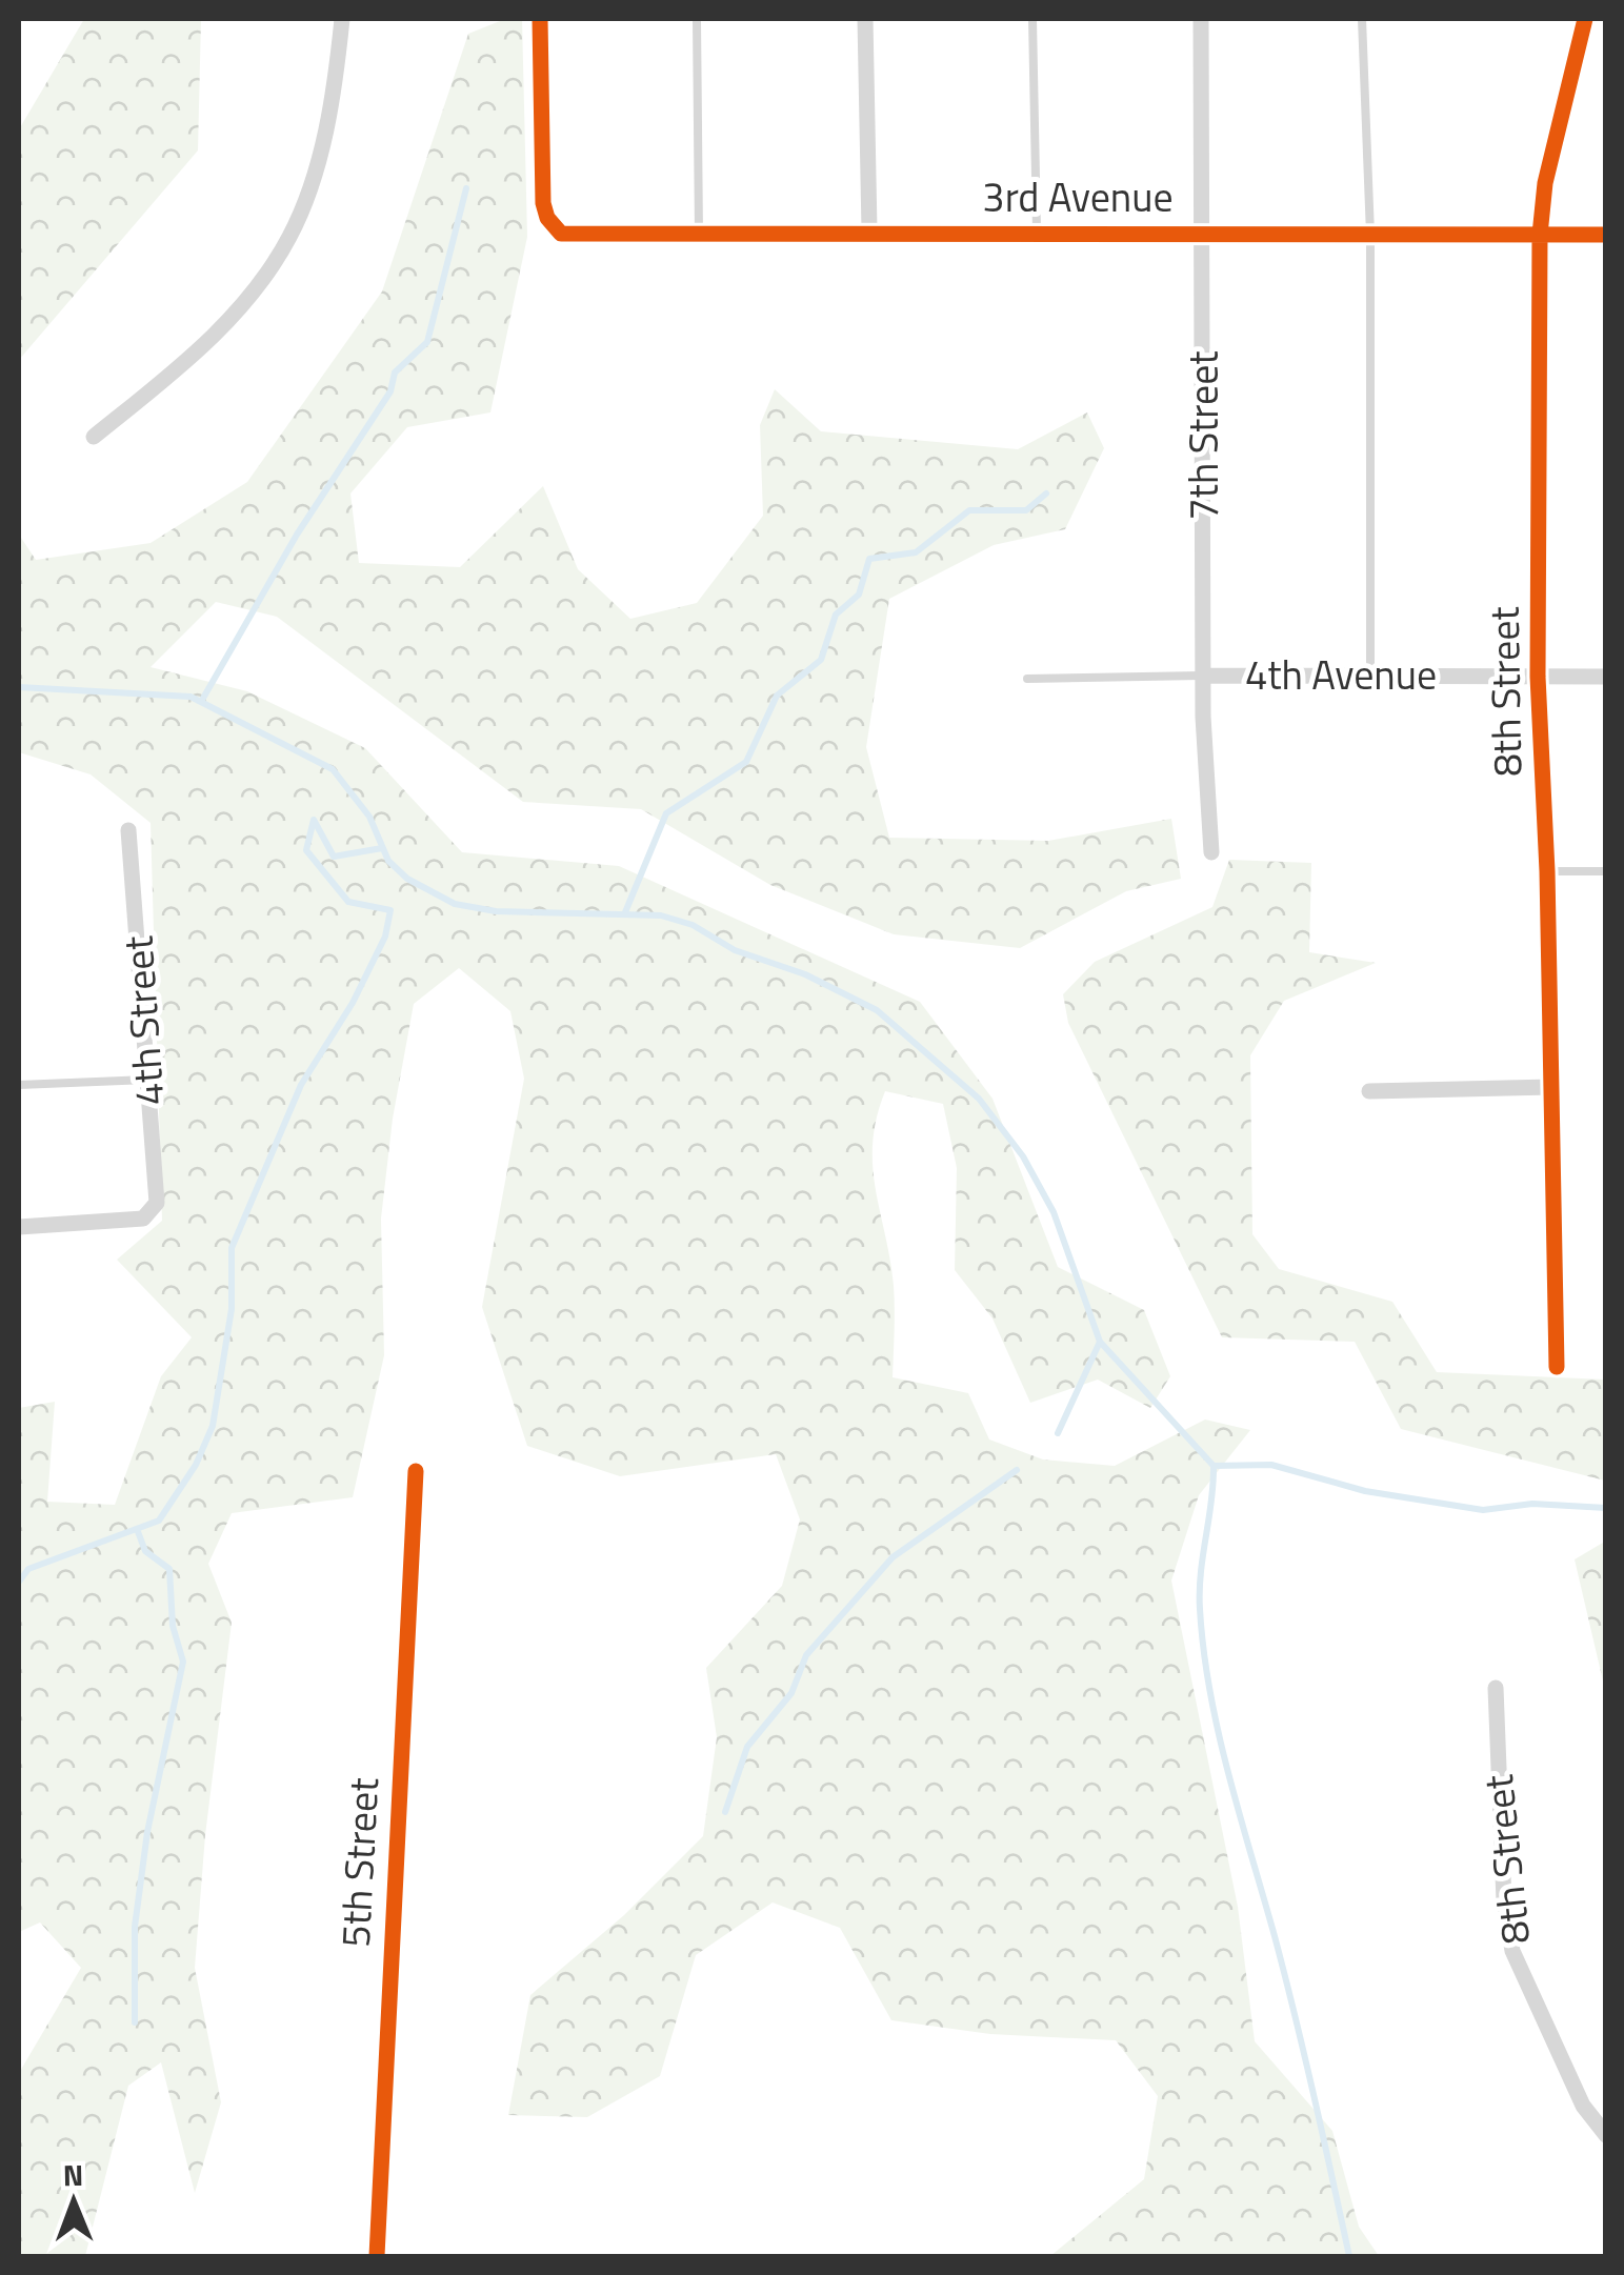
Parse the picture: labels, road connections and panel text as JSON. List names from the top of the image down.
{
  "streets": {
    "street": [
      "3rd Avenue",
      "7th Street",
      "4th Avenue",
      "8th Street",
      "4th Street",
      "5th Street"
    ]
  },
  "crossings": [
    ["3rd Avenue", "7th Street"],
    ["3rd Avenue", "8th Street"],
    ["7th Street", "4th Avenue"],
    ["4th Avenue", "8th Street"]
  ],
  "north": "top"
}
